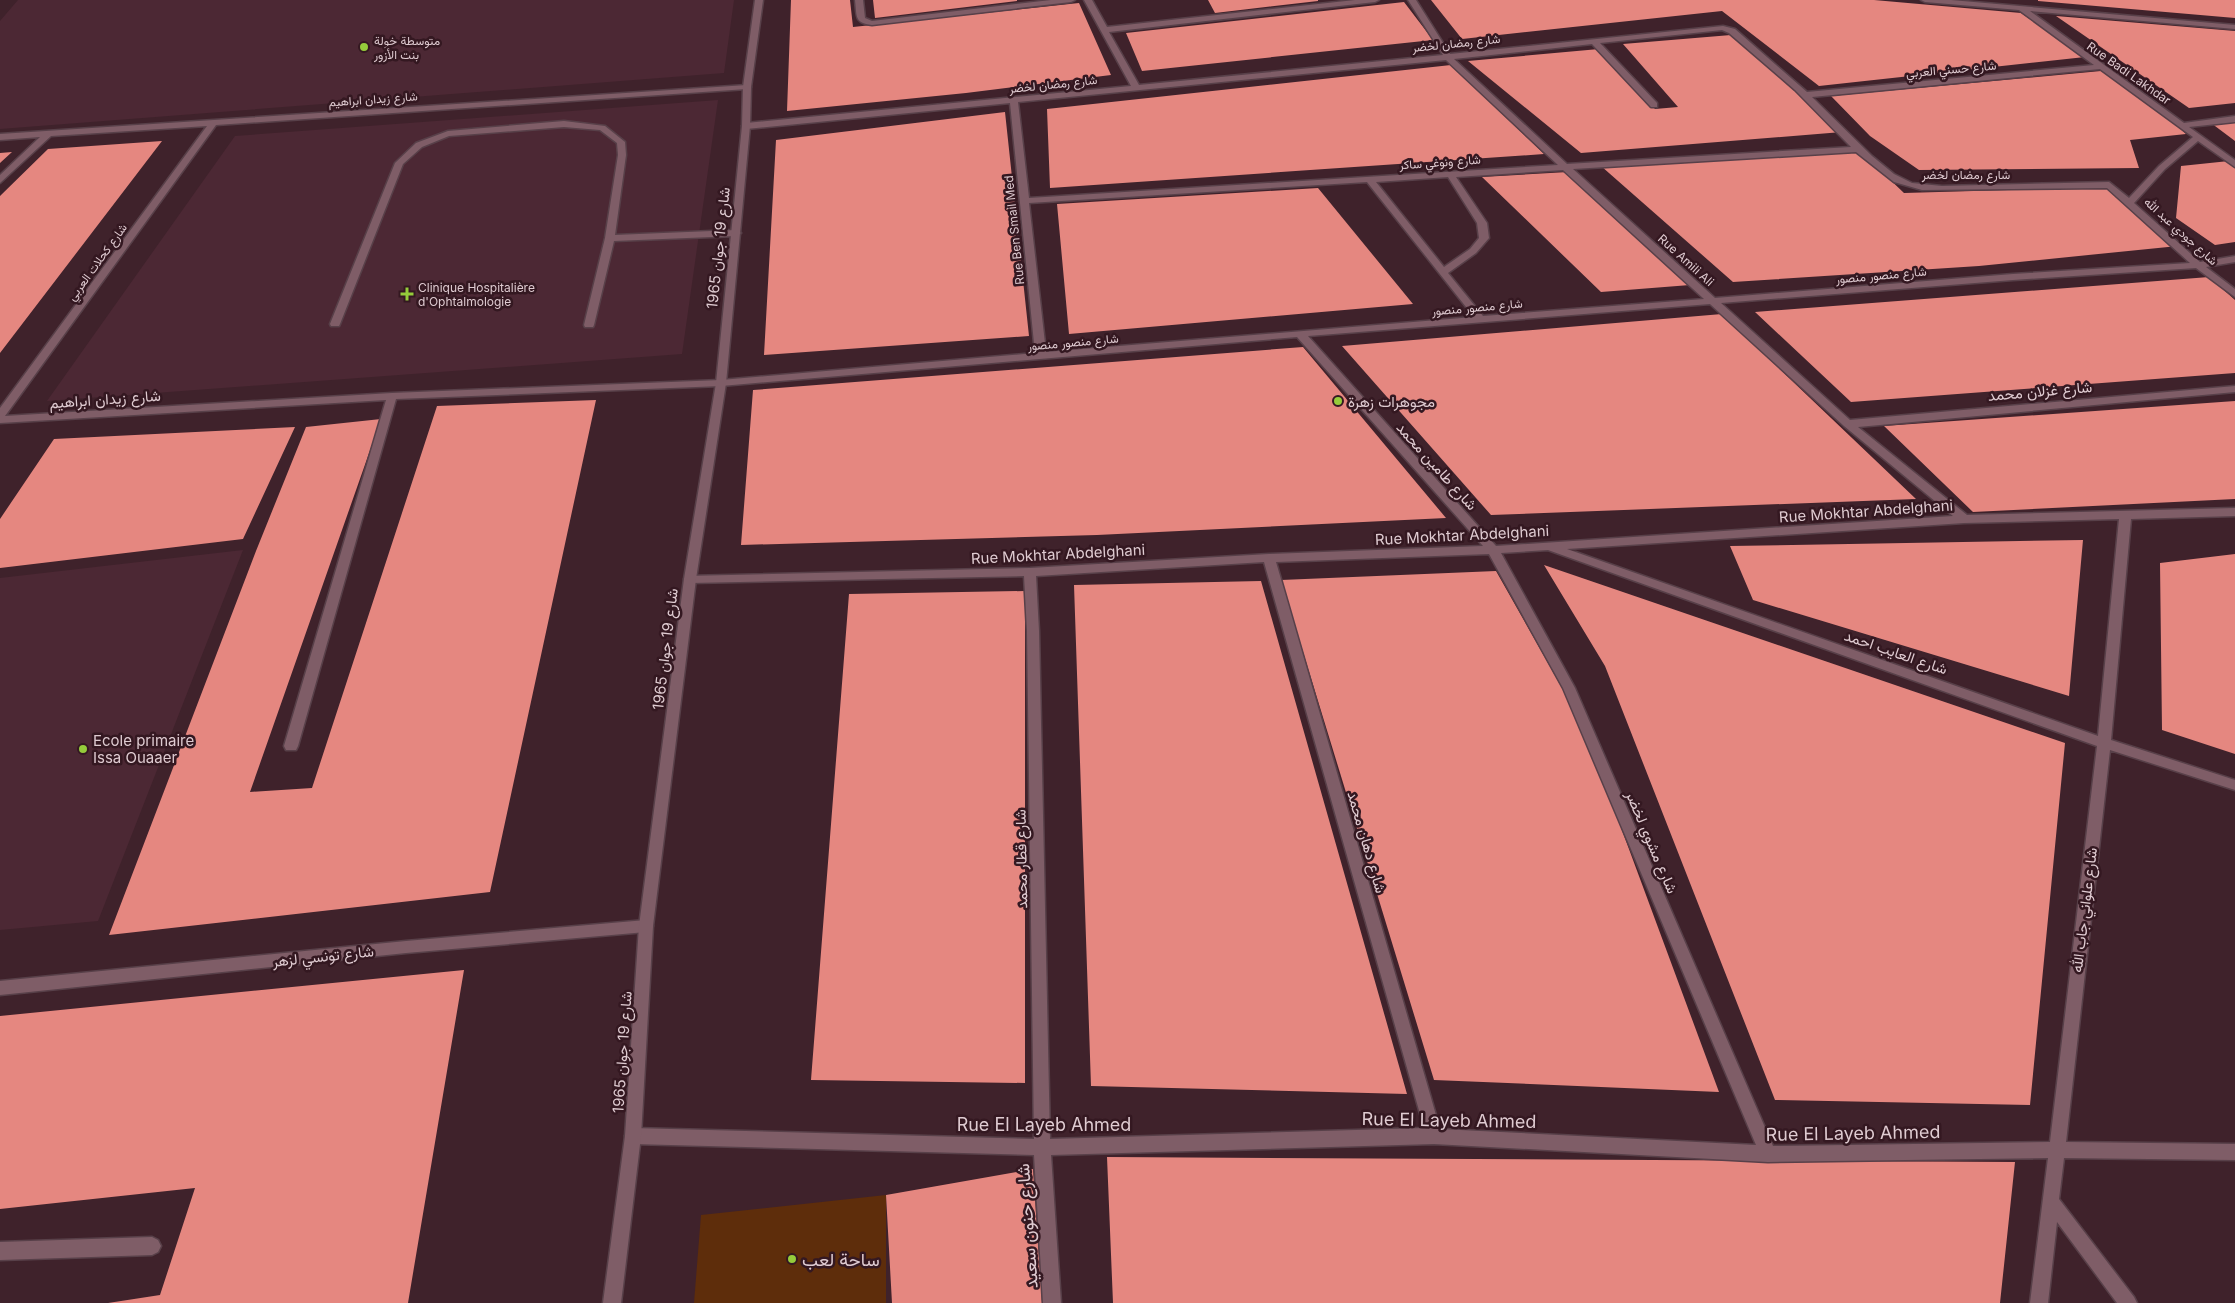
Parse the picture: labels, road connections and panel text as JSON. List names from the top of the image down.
{
  "streets": {
    "street": [
      "شارع رمضان لخضر",
      "شارع حسني العربي",
      "Rue Badi Lakhdar",
      "شارع زيدان ابراهيم",
      "شارع ونوغي ساكر",
      "Rue Ben Smail Med",
      "شارع جودي عبد الله",
      "شارع 19 جوان 1965",
      "Rue Amili Ali",
      "شارع كحلات العربي",
      "شارع منصور منصور",
      "شارع غزلان محمد",
      "شارع طامين محمد",
      "Rue Mokhtar Abdelghani",
      "شارع العايب احمد",
      "شارع دهان محمد",
      "شارع مشوي لخضر",
      "شارع قطار محمد",
      "شارع علواني جاب الله",
      "شارع تونسي لزهر",
      "Rue El Layeb Ahmed",
      "شارع حنون سعيد"
    ]
  },
  "crossings": [
    ["شارع رمضان لخضر", "شارع حسني العربي"],
    ["شارع رمضان لخضر", "شارع ونوغي ساكر"],
    ["شارع رمضان لخضر", "Rue Ben Smail Med"],
    ["شارع رمضان لخضر", "شارع جودي عبد الله"],
    ["شارع رمضان لخضر", "شارع 19 جوان 1965"],
    ["شارع رمضان لخضر", "Rue Amili Ali"],
    ["شارع حسني العربي", "Rue Badi Lakhdar"],
    ["شارع زيدان ابراهيم", "شارع 19 جوان 1965"],
    ["شارع زيدان ابراهيم", "شارع كحلات العربي"],
    ["شارع زيدان ابراهيم", "شارع منصور منصور"],
    ["شارع ونوغي ساكر", "Rue Ben Smail Med"],
    ["شارع ونوغي ساكر", "Rue Amili Ali"],
    ["Rue Ben Smail Med", "شارع منصور منصور"],
    ["شارع جودي عبد الله", "شارع منصور منصور"],
    ["شارع 19 جوان 1965", "شارع منصور منصور"],
    ["شارع 19 جوان 1965", "Rue Mokhtar Abdelghani"],
    ["شارع 19 جوان 1965", "شارع تونسي لزهر"],
    ["شارع 19 جوان 1965", "Rue El Layeb Ahmed"],
    ["Rue Amili Ali", "شارع منصور منصور"],
    ["Rue Amili Ali", "شارع غزلان محمد"],
    ["Rue Amili Ali", "Rue Mokhtar Abdelghani"],
    ["شارع منصور منصور", "شارع طامين محمد"],
    ["شارع طامين محمد", "Rue Mokhtar Abdelghani"],
    ["شارع طامين محمد", "شارع مشوي لخضر"],
    ["Rue Mokhtar Abdelghani", "شارع العايب احمد"],
    ["Rue Mokhtar Abdelghani", "شارع دهان محمد"],
    ["Rue Mokhtar Abdelghani", "شارع مشوي لخضر"],
    ["Rue Mokhtar Abdelghani", "شارع قطار محمد"],
    ["Rue Mokhtar Abdelghani", "شارع علواني جاب الله"],
    ["شارع العايب احمد", "شارع علواني جاب الله"],
    ["شارع دهان محمد", "Rue El Layeb Ahmed"],
    ["شارع مشوي لخضر", "Rue El Layeb Ahmed"],
    ["شارع قطار محمد", "Rue El Layeb Ahmed"],
    ["شارع قطار محمد", "شارع حنون سعيد"],
    ["شارع علواني جاب الله", "Rue El Layeb Ahmed"],
    ["Rue El Layeb Ahmed", "شارع حنون سعيد"]
  ],
  "places": {
    "other": [
      "متوسطة خولة بنت الأزور",
      "مجوهرات زهرة",
      "Ecole primaire Issa Ouaaer",
      "ساحة لعب"
    ],
    "health": ["Clinique Hospitalière d'Ophtalmologie"]
  }
}
